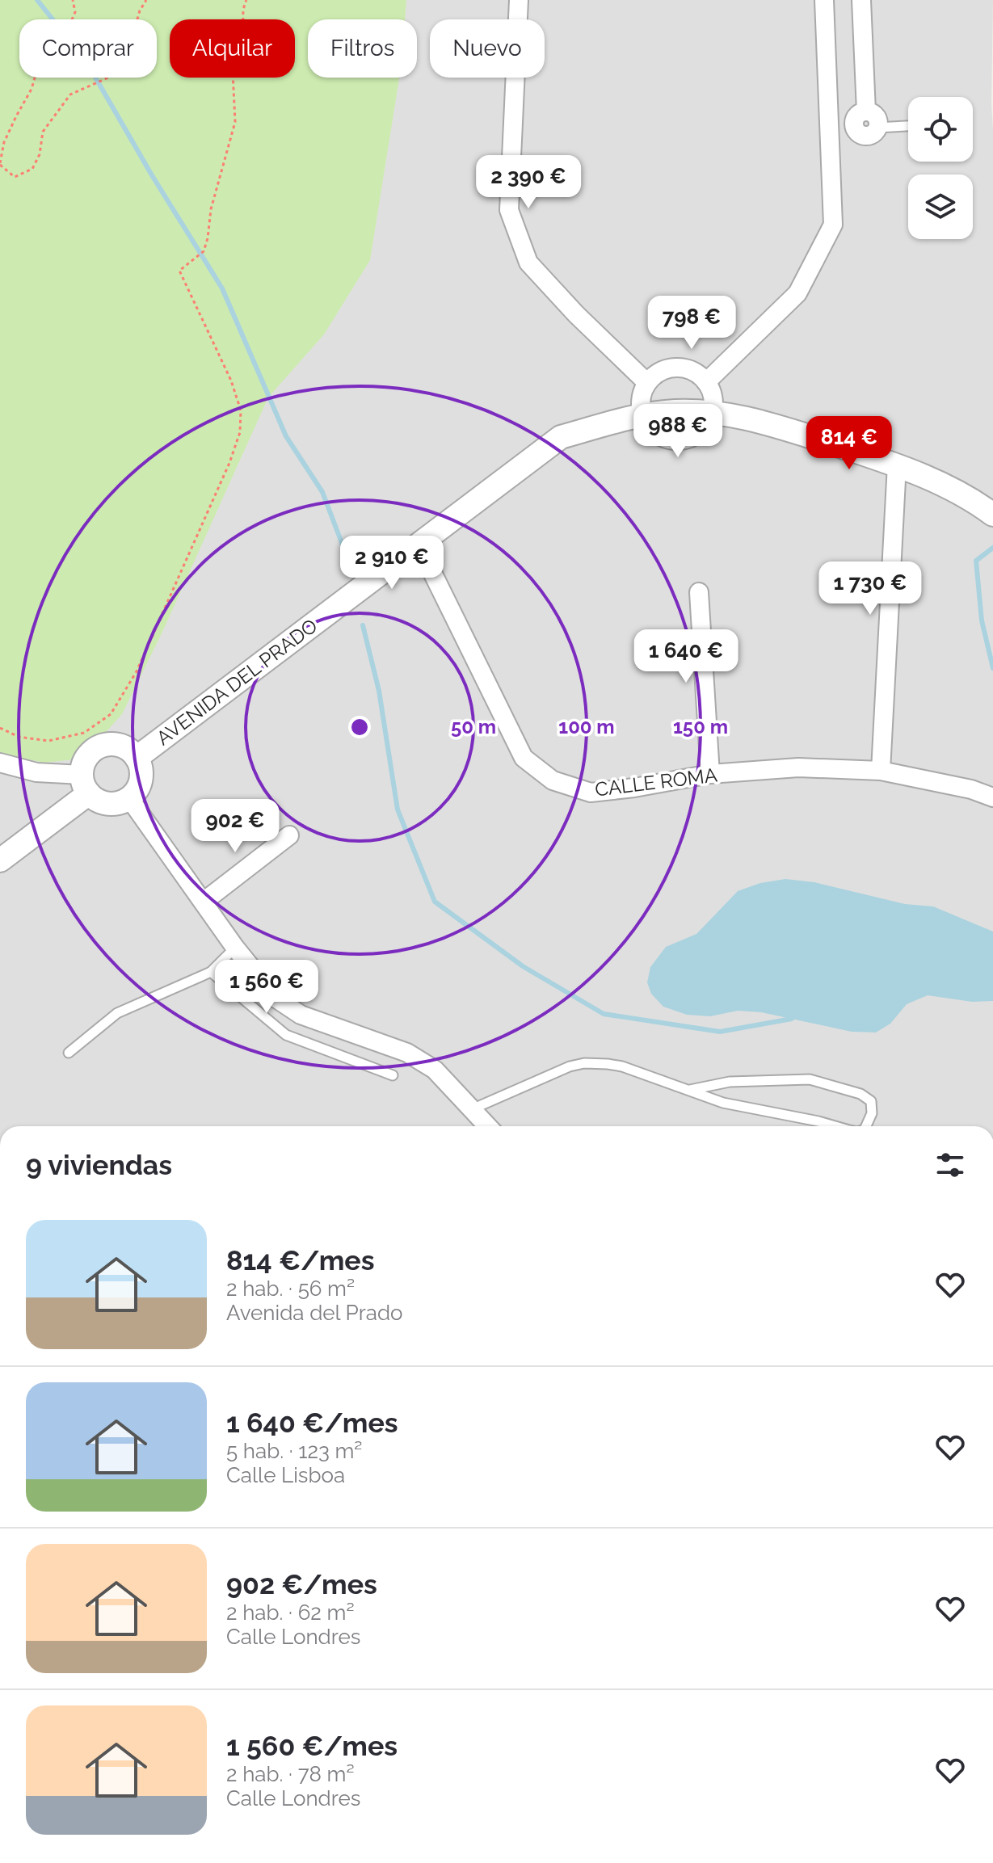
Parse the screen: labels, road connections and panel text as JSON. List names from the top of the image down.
{
  "streets": {
    "street": ["AVENIDA DEL PRADO", "CALLE ROMA"]
  },
  "crossings": [
    ["AVENIDA DEL PRADO", "CALLE ROMA"]
  ],
  "page": {
    "chip": [
      "Comprar",
      "Alquilar",
      "Filtros",
      "Nuevo"
    ],
    "price": [
      "2 390 €",
      "798 €",
      "988 €",
      "814 €",
      "2 910 €",
      "1 730 €",
      "1 640 €",
      "902 €",
      "1 560 €"
    ],
    "heading": "9 viviendas",
    "list": [
      {
        "name": "814 €/mes",
        "note": "2 hab. · 56 m² · Avenida del Prado"
      },
      {
        "name": "1 640 €/mes",
        "note": "5 hab. · 123 m² · Calle Lisboa"
      },
      {
        "name": "902 €/mes",
        "note": "2 hab. · 62 m² · Calle Londres"
      },
      {
        "name": "1 560 €/mes",
        "note": "2 hab. · 78 m² · Calle Londres"
      }
    ]
  },
  "rings": ["50 m", "100 m", "150 m"]
}
